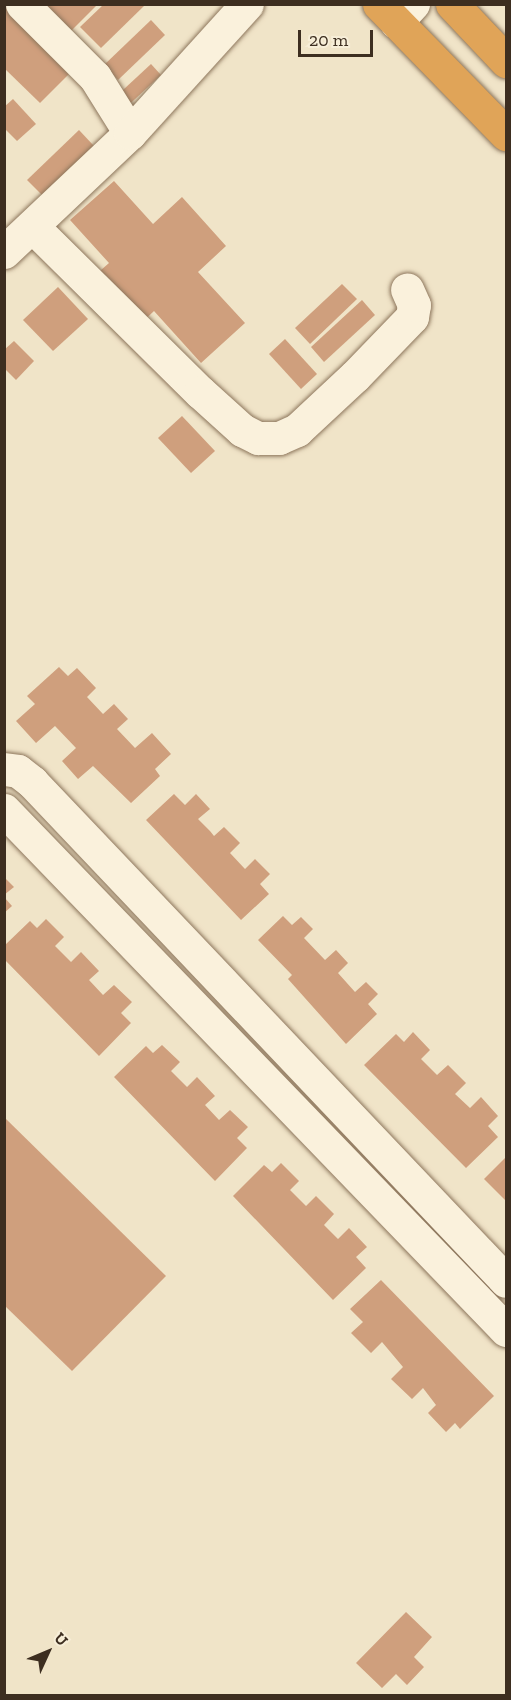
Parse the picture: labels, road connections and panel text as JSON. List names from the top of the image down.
{
  "scale_bar": "20 m",
  "north": "top right"
}
